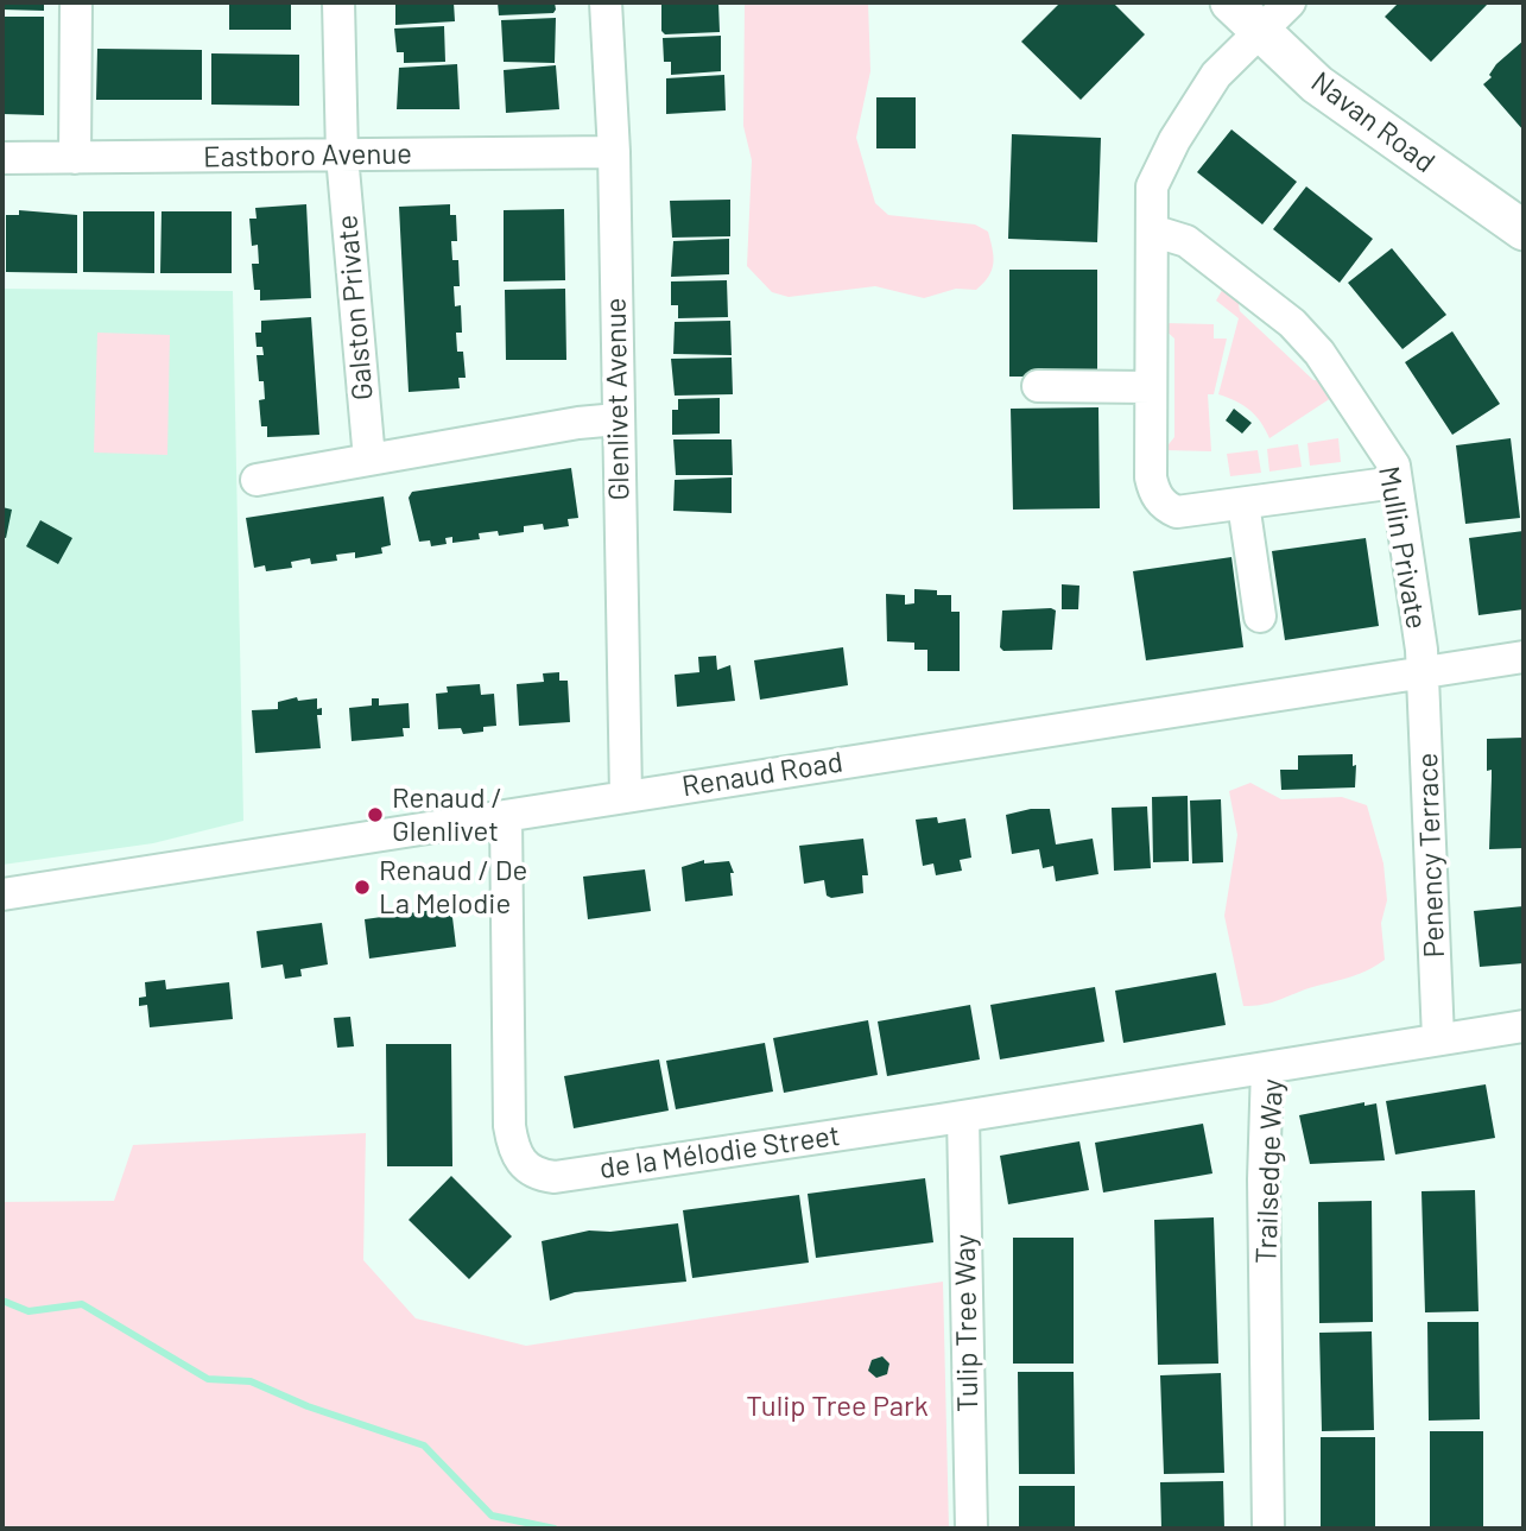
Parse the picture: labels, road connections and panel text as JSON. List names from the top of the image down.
{
  "streets": {
    "main road": ["Navan Road"],
    "street": [
      "Eastboro Avenue",
      "Galston Private",
      "Glenlivet Avenue",
      "Mullin Private",
      "Renaud Road",
      "Penency Terrace",
      "de la Mélodie Street",
      "Trailsedge Way",
      "Tulip Tree Way"
    ]
  },
  "crossings": [
    ["Eastboro Avenue", "Galston Private"],
    ["Eastboro Avenue", "Glenlivet Avenue"],
    ["Glenlivet Avenue", "Renaud Road"],
    ["Mullin Private", "Renaud Road"],
    ["Mullin Private", "Penency Terrace"],
    ["Renaud Road", "Penency Terrace"],
    ["Renaud Road", "de la Mélodie Street"],
    ["Penency Terrace", "Trailsedge Way"],
    ["de la Mélodie Street", "Trailsedge Way"],
    ["de la Mélodie Street", "Tulip Tree Way"]
  ],
  "parks": ["Tulip Tree Park"],
  "places": ["Renaud / Glenlivet", "Renaud / De La Melodie"]
}
